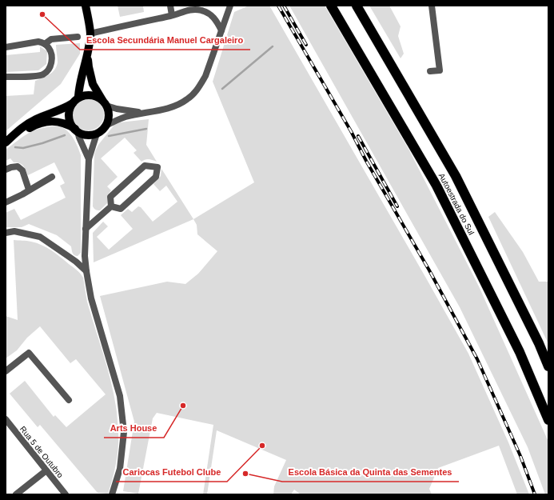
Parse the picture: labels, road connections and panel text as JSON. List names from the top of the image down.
{
  "streets": {
    "highway": ["Autoestrada do Sul"],
    "street": ["Rua 5 de Outubro"]
  },
  "places": [
    "Escola Secundária Manuel Cargaleiro",
    "Arts House",
    "Cariocas Futebol Clube",
    "Escola Básica da Quinta das Sementes"
  ]
}
